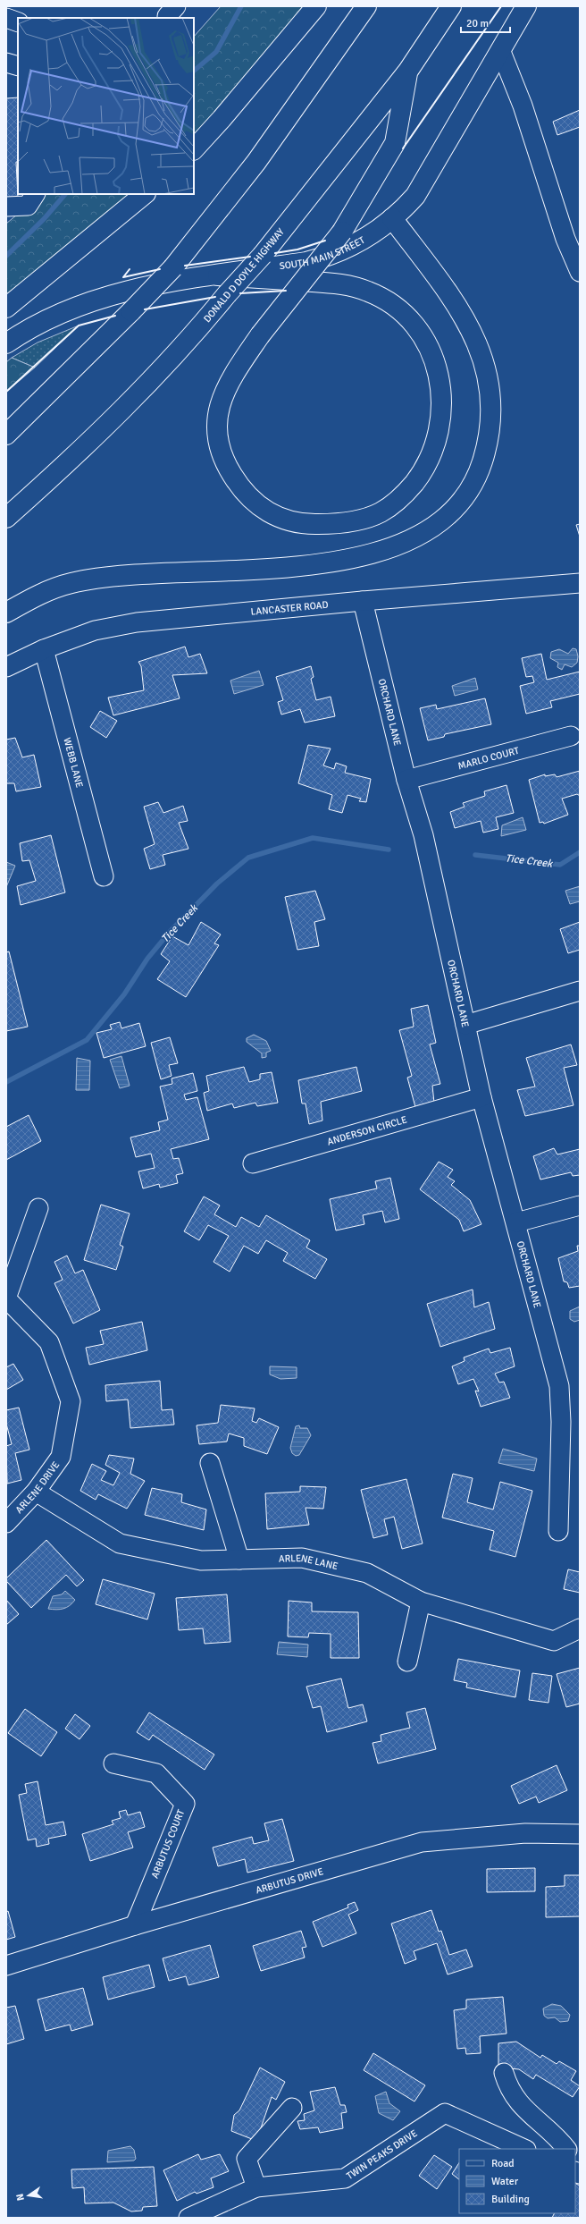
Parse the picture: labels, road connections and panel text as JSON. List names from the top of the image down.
{
  "streets": {
    "main road": ["SOUTH MAIN STREET", "DONALD D DOYLE HIGHWAY"],
    "street": [
      "LANCASTER ROAD",
      "ORCHARD LANE",
      "MARLO COURT",
      "WEBB LANE",
      "ANDERSON CIRCLE",
      "ARLENE DRIVE",
      "ARLENE LANE",
      "ARBUTUS COURT",
      "ARBUTUS DRIVE",
      "TWIN PEAKS DRIVE"
    ]
  },
  "crossings": [
    ["LANCASTER ROAD", "ORCHARD LANE"],
    ["LANCASTER ROAD", "WEBB LANE"],
    ["ORCHARD LANE", "MARLO COURT"],
    ["ORCHARD LANE", "ANDERSON CIRCLE"],
    ["ARLENE DRIVE", "ARLENE LANE"],
    ["ARBUTUS COURT", "ARBUTUS DRIVE"]
  ],
  "water": ["Tice Creek"],
  "legend": ["Road", "Water", "Building"],
  "scale_bar": "20 m",
  "north": "left"
}
